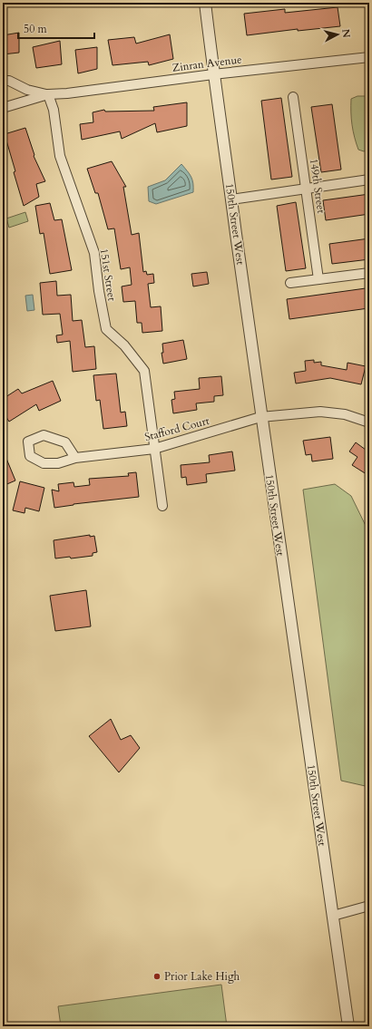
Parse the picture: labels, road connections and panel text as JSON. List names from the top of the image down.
{
  "streets": {
    "street": [
      "Zinran Avenue",
      "149th Street",
      "150th Street West",
      "151st Street",
      "Stafford Court"
    ]
  },
  "crossings": [
    ["Zinran Avenue", "150th Street West"],
    ["Zinran Avenue", "151st Street"],
    ["150th Street West", "Stafford Court"],
    ["151st Street", "Stafford Court"]
  ],
  "places": ["Prior Lake High"],
  "scale_bar": "50 m",
  "north": "right"
}
